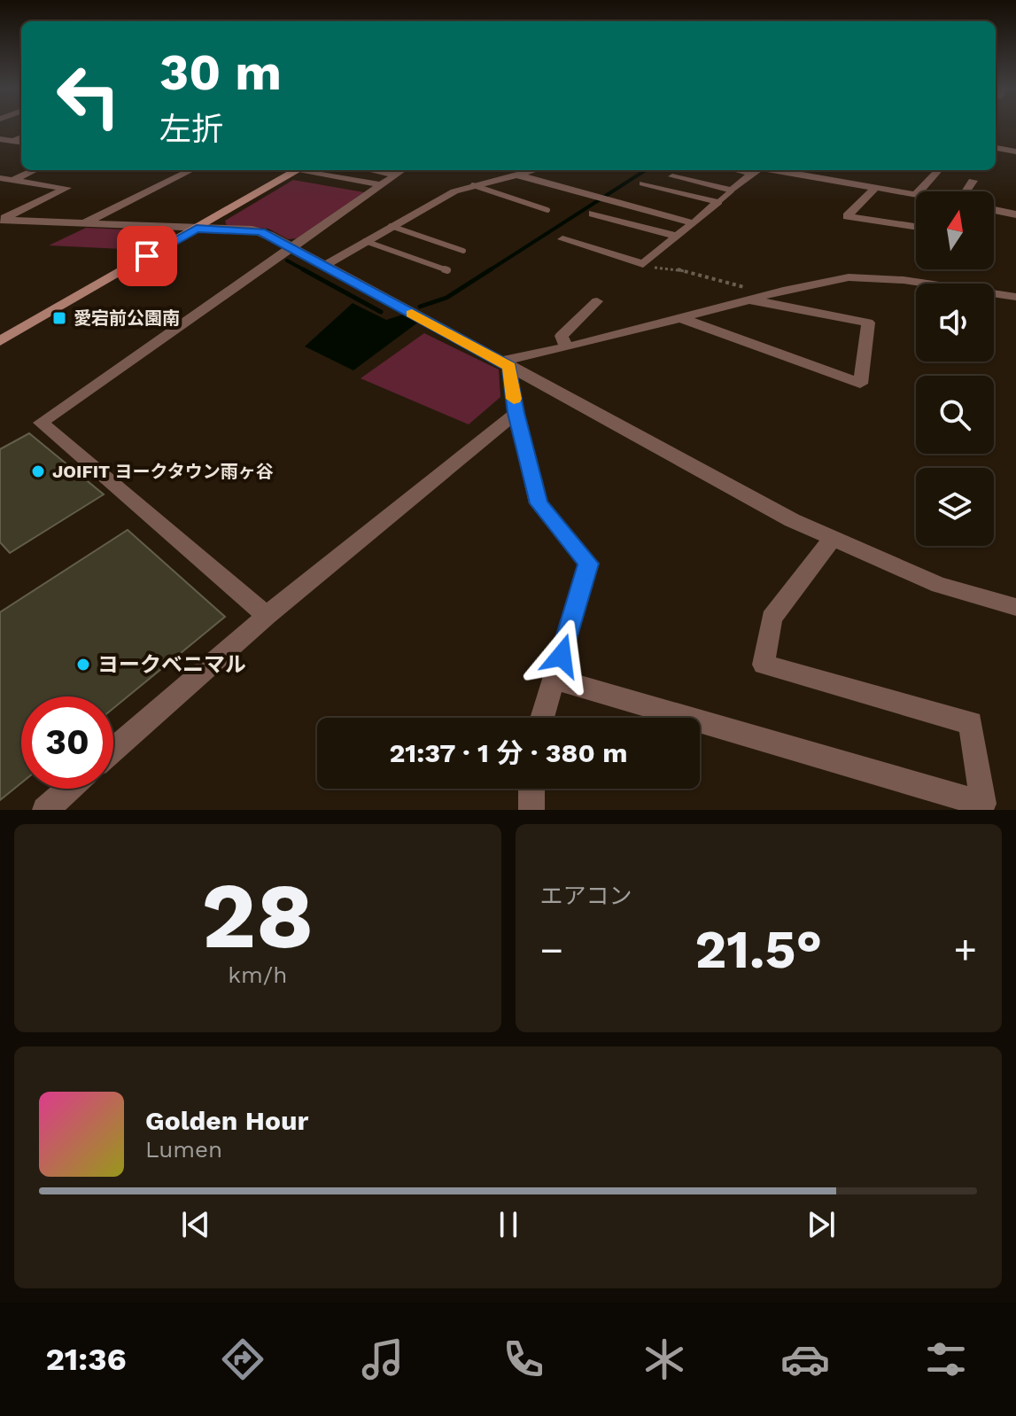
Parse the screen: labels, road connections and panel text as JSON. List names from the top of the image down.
{
  "places": {
    "transit": ["愛宕前公園南"],
    "other": ["JOIFIT ヨークタウン雨ヶ谷", "ヨークベニマル"]
  },
  "north": "top",
  "page": {
    "turn": ["30 m", "左折"],
    "limit": "30",
    "trip": "21:37 · 1 分 · 380 m",
    "tile": [
      ["28", "km/h"],
      "エアコン"
    ],
    "heat": ["−", "21.5°", "+"],
    "song": ["Golden Hour", "Lumen"],
    "tabs": "21:36"
  }
}
